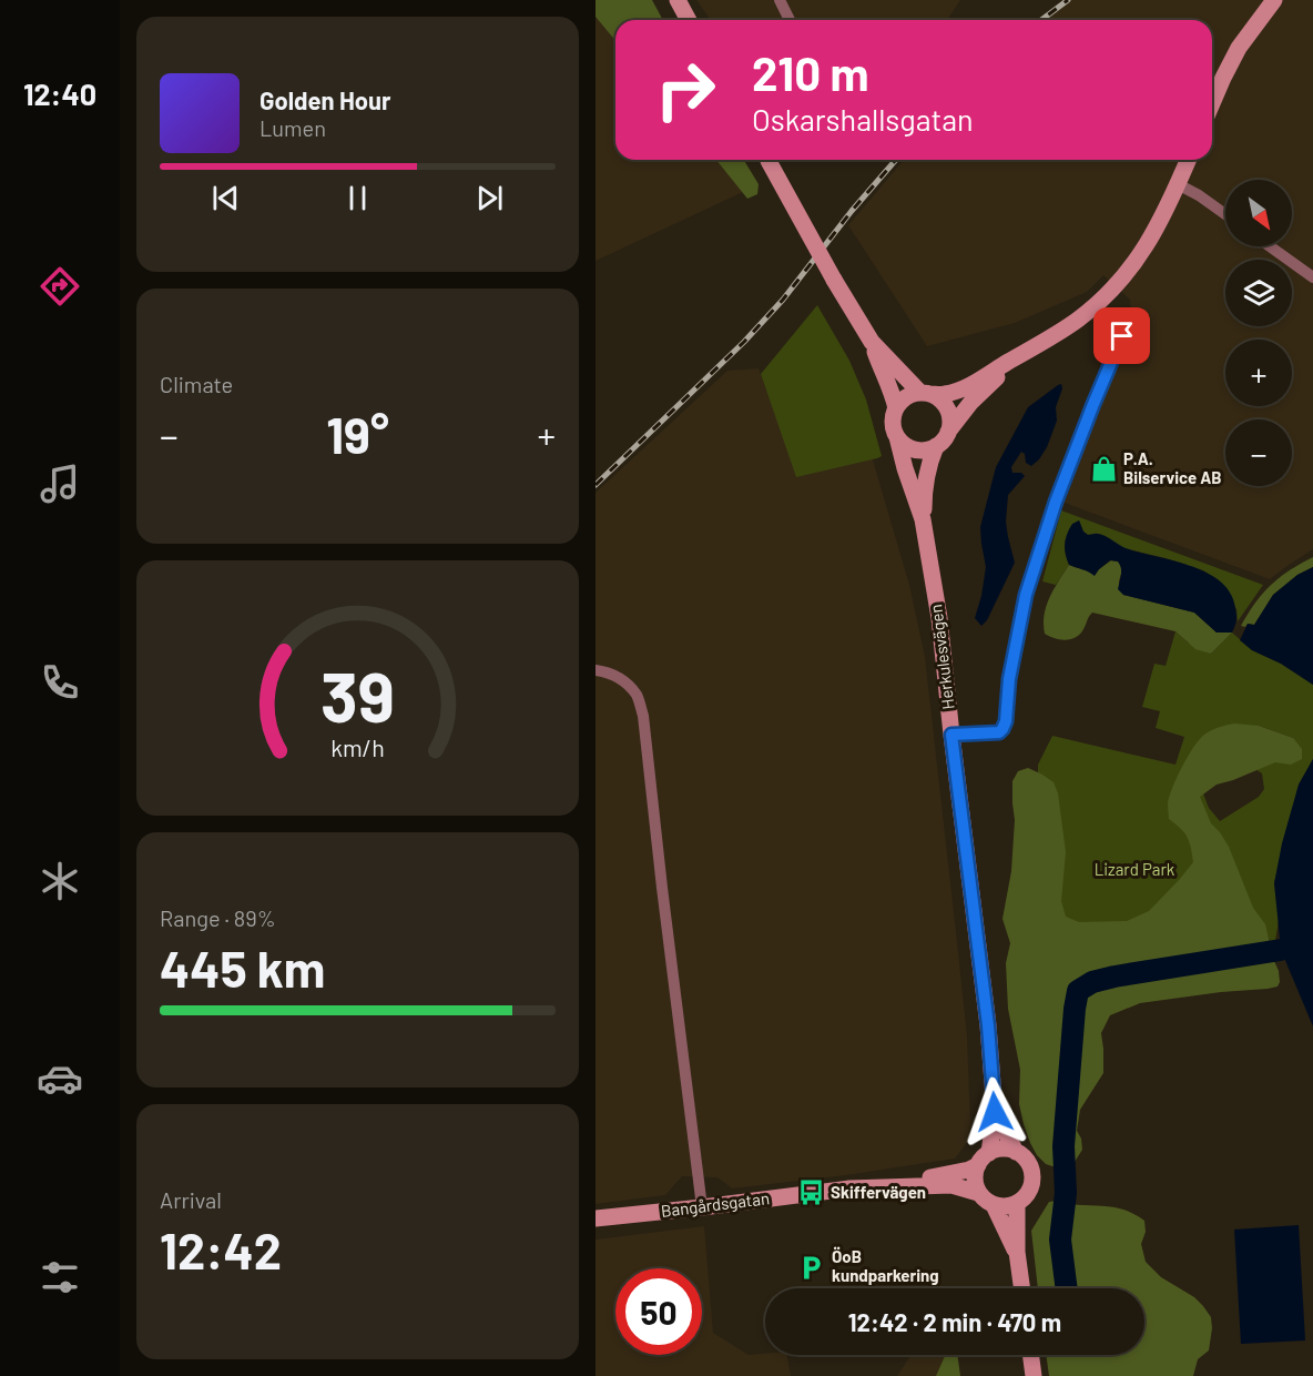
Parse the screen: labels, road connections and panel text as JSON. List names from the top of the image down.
{
  "streets": {
    "main road": ["Herkulesvägen", "Bangårdsgatan"]
  },
  "crossings": [
    ["Herkulesvägen", "Bangårdsgatan"]
  ],
  "parks": ["Lizard Park"],
  "places": {
    "shop": ["P.A. Bilservice AB"],
    "bus stop": ["Skiffervägen"],
    "parking": ["ÖoB kundparkering"]
  },
  "north": "bottom right",
  "page": {
    "tabs": "12:40",
    "turn": ["210 m", "Oskarshallsgatan"],
    "song": ["Golden Hour", "Lumen"],
    "map_buttons": ["+", "−"],
    "tile": [
      "Climate",
      ["Range · 89%", "445 km"],
      ["Arrival", "12:42"]
    ],
    "heat": ["−", "19°", "+"],
    "limit": "50",
    "trip": "12:42 · 2 min · 470 m",
    "gauge": ["39", "km/h"]
  }
}
